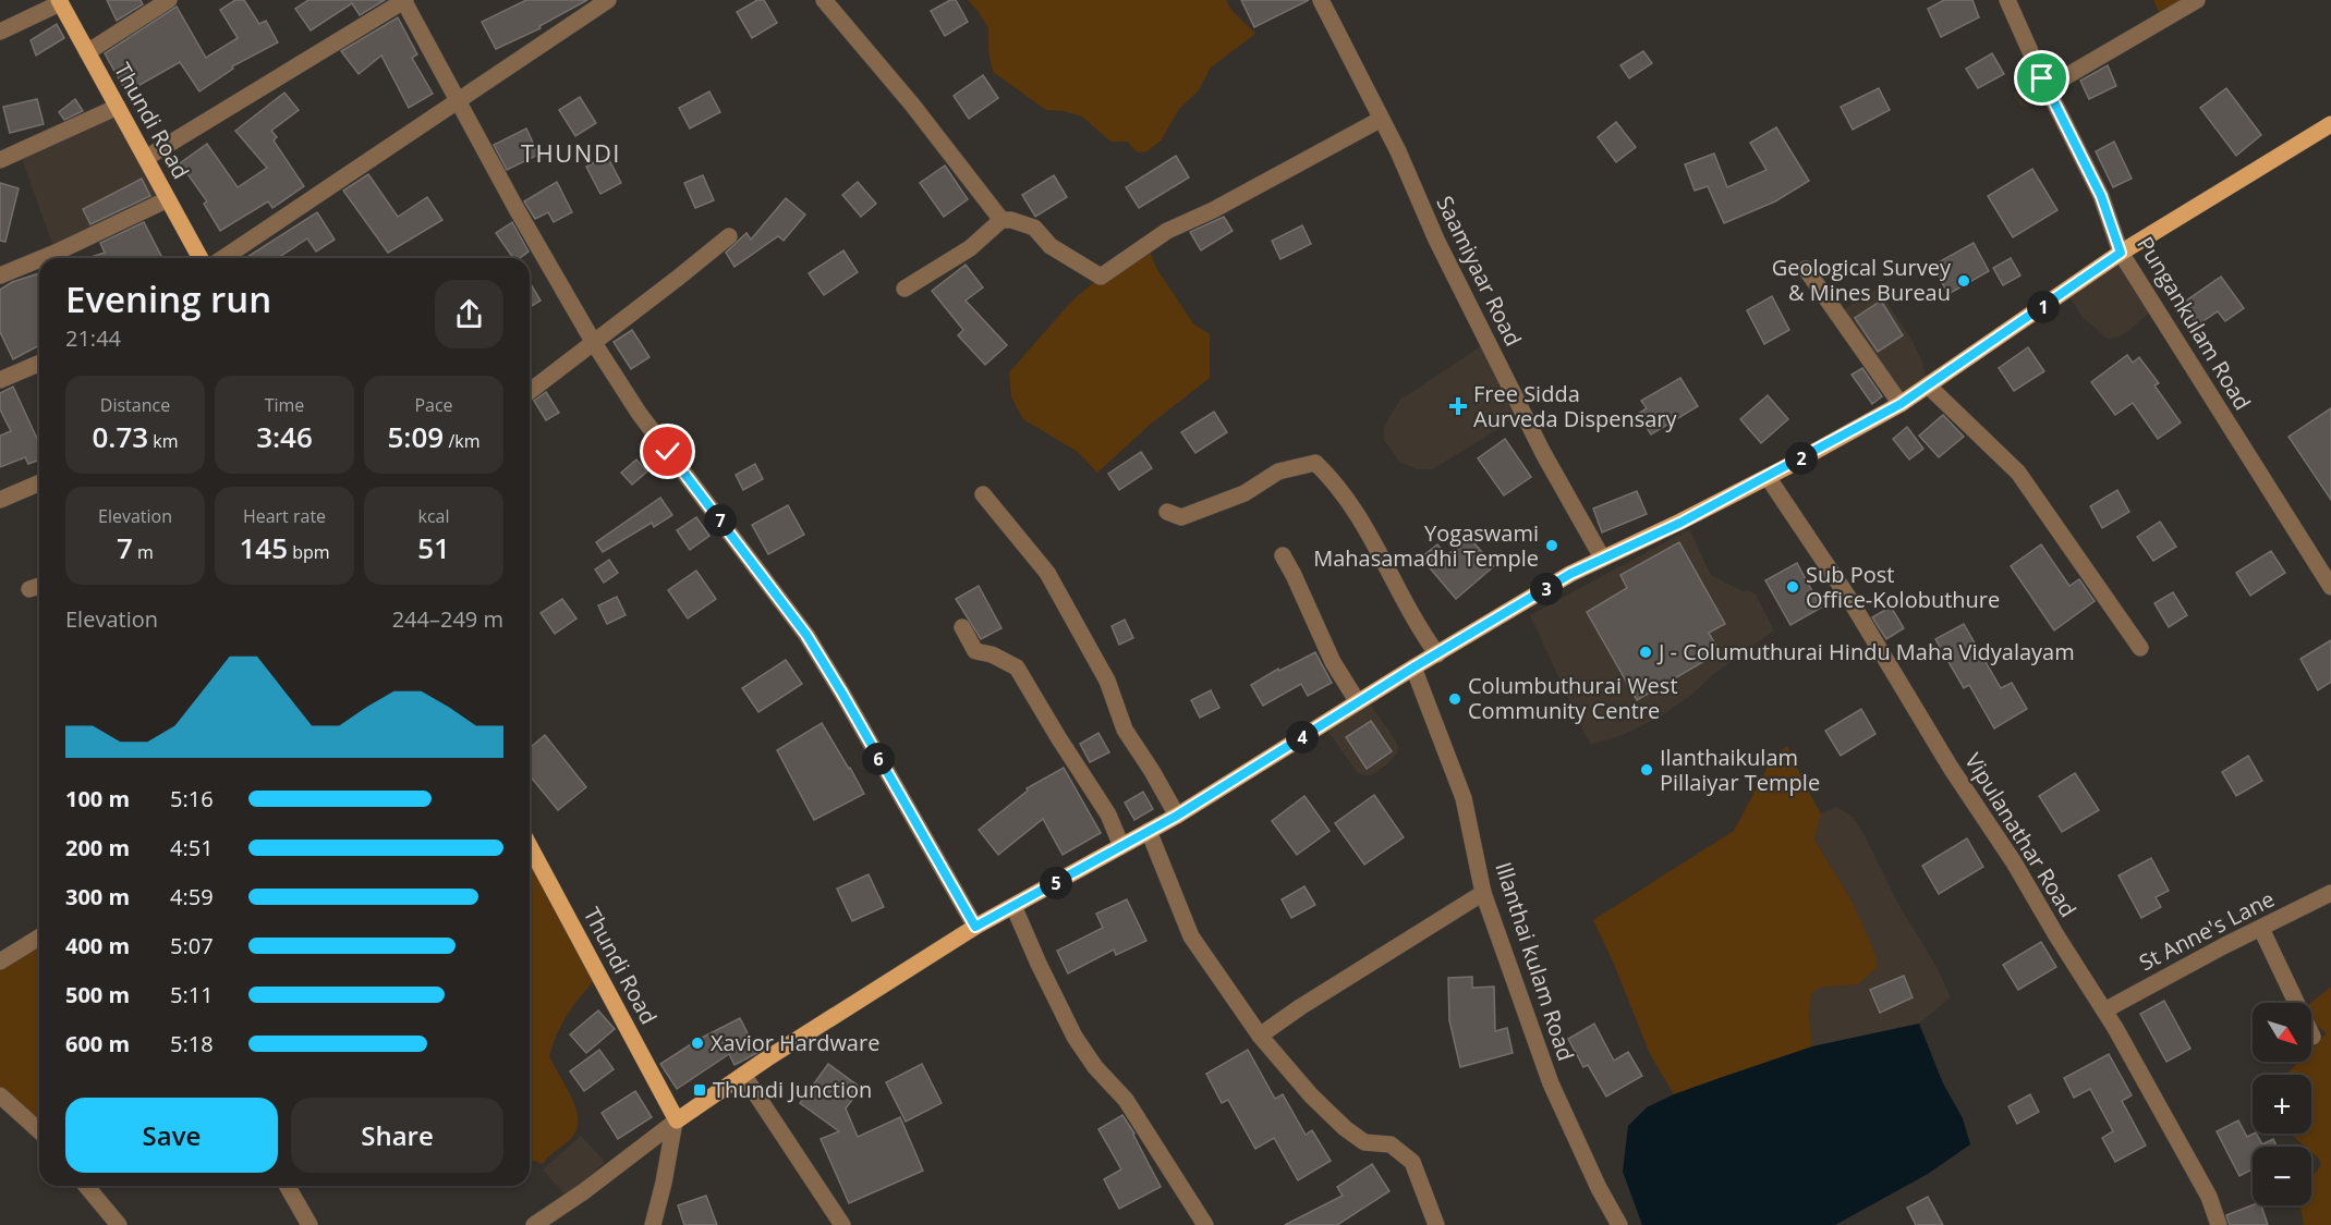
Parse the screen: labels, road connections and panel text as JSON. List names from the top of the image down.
{
  "streets": {
    "main road": ["Thundi Road"],
    "street": [
      "Saamiyaar Road",
      "Pungankulam Road",
      "Vipulanathar Road",
      "St Anne's Lane",
      "Illanthai kulam Road"
    ]
  },
  "crossings": [
    ["Vipulanathar Road", "St Anne's Lane"]
  ],
  "districts": ["THUNDI"],
  "places": {
    "other": [
      "Geological Survey & Mines Bureau",
      "Yogaswami Mahasamadhi Temple",
      "Sub Post Office-Kolobuthure",
      "J - Columuthurai Hindu Maha Vidyalayam",
      "Columbuthurai West Community Centre",
      "Ilanthaikulam Pillaiyar Temple",
      "Xavior Hardware"
    ],
    "health": ["Free Sidda Aurveda Dispensary"],
    "transit": ["Thundi Junction"]
  },
  "north": "bottom right",
  "page": {
    "heading": ["Evening run", "21:44"],
    "pins": [
      "1",
      "2",
      "7",
      "3",
      "4",
      "6",
      "5"
    ],
    "stats": [
      ["Distance", "0.73 km"],
      ["Time", "3:46"],
      ["Pace", "5:09 /km"],
      ["Elevation", "7 m"],
      ["Heart rate", "145 bpm"],
      ["kcal", "51"]
    ],
    "chart": ["Elevation", "244–249 m"],
    "list": [
      {
        "name": "100 m",
        "note": "5:16"
      },
      {
        "name": "200 m",
        "note": "4:51"
      },
      {
        "name": "300 m",
        "note": "4:59"
      },
      {
        "name": "400 m",
        "note": "5:07"
      },
      {
        "name": "500 m",
        "note": "5:11"
      },
      {
        "name": "600 m",
        "note": "5:18"
      }
    ],
    "map_buttons": ["+", "−"],
    "buttons": ["Save", "Share"]
  }
}
